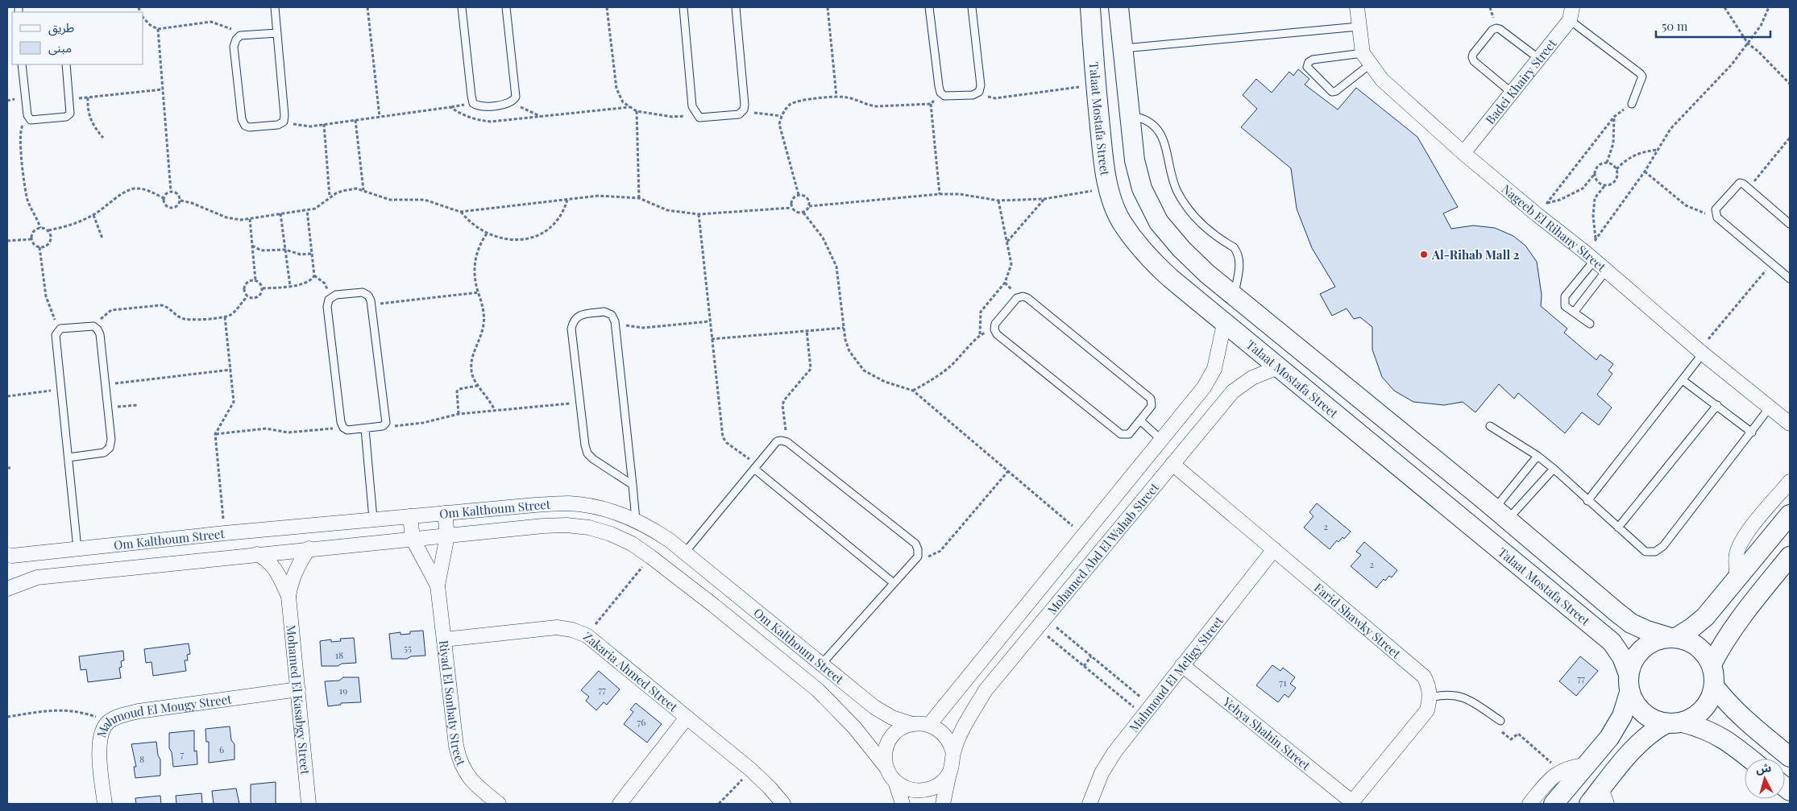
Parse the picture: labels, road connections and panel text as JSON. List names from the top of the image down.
{
  "streets": {
    "street": [
      "Badei Khairy Street",
      "Talaat Mostafa Street",
      "Nageeb El Rihany Street",
      "Om Kalthoum Street",
      "Mohamed Abd El Wahab Street",
      "Farid Shawky Street",
      "Zakaria Ahmed Street",
      "Mahmoud El Meligy Street",
      "Mohamed El Kasabgy Street",
      "Riyad El Sonbaty Street",
      "Mahmoud El Mougy Street",
      "Yehya Shahin Street"
    ]
  },
  "crossings": [
    ["Badei Khairy Street", "Nageeb El Rihany Street"],
    ["Talaat Mostafa Street", "Mohamed Abd El Wahab Street"],
    ["Om Kalthoum Street", "Mohamed Abd El Wahab Street"],
    ["Om Kalthoum Street", "Mohamed El Kasabgy Street"],
    ["Om Kalthoum Street", "Riyad El Sonbaty Street"],
    ["Mohamed Abd El Wahab Street", "Farid Shawky Street"],
    ["Farid Shawky Street", "Mahmoud El Meligy Street"],
    ["Zakaria Ahmed Street", "Riyad El Sonbaty Street"],
    ["Mahmoud El Meligy Street", "Yehya Shahin Street"],
    ["Mohamed El Kasabgy Street", "Mahmoud El Mougy Street"]
  ],
  "places": ["Al-Rihab Mall 2"],
  "house_numbers": [
    "2",
    "2",
    "55",
    "18",
    "77",
    "71",
    "77",
    "19",
    "76",
    "6",
    "7",
    "8"
  ],
  "legend": ["طريق", "مبنى"],
  "scale_bar": "50 m",
  "north": "top"
}
